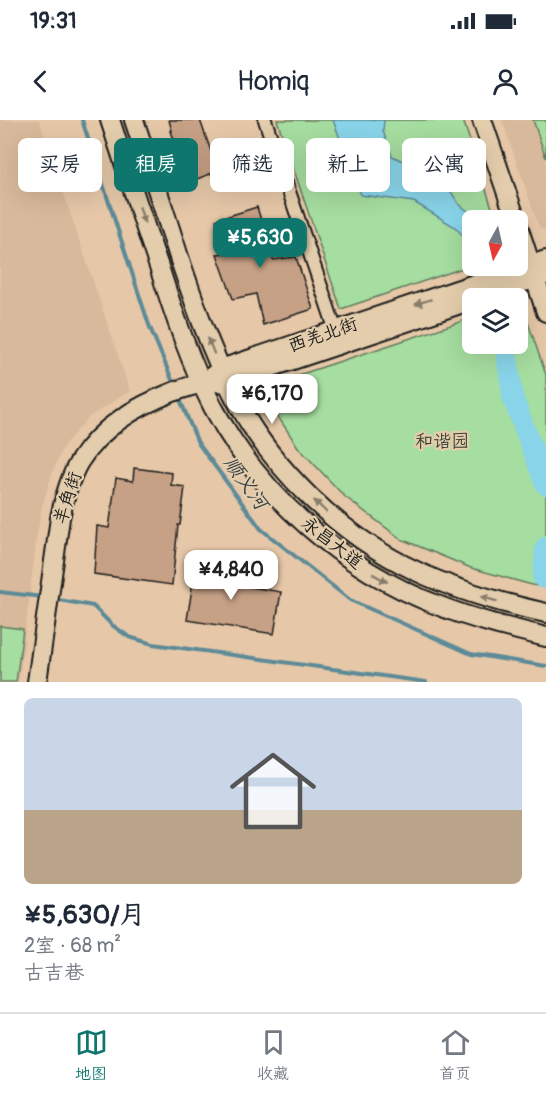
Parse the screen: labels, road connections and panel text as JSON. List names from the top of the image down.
{
  "streets": {
    "main road": ["西羌北街", "羊角街", "永昌大道"]
  },
  "crossings": [
    ["西羌北街", "羊角街"],
    ["西羌北街", "永昌大道"],
    ["羊角街", "永昌大道"]
  ],
  "water": ["顺义河"],
  "parks": ["和谐园"],
  "north": "bottom",
  "page": {
    "status": "19:31",
    "header": "Homiq",
    "chip": [
      "买房",
      "租房",
      "筛选",
      "新上",
      "公寓"
    ],
    "price": ["¥5,630", "¥6,170", "¥4,840"],
    "list": [
      {
        "name": "¥5,630/月",
        "note": "2室 · 68 m² · 古吉巷"
      }
    ],
    "tabs": ["地图", "收藏", "首页"]
  }
}
